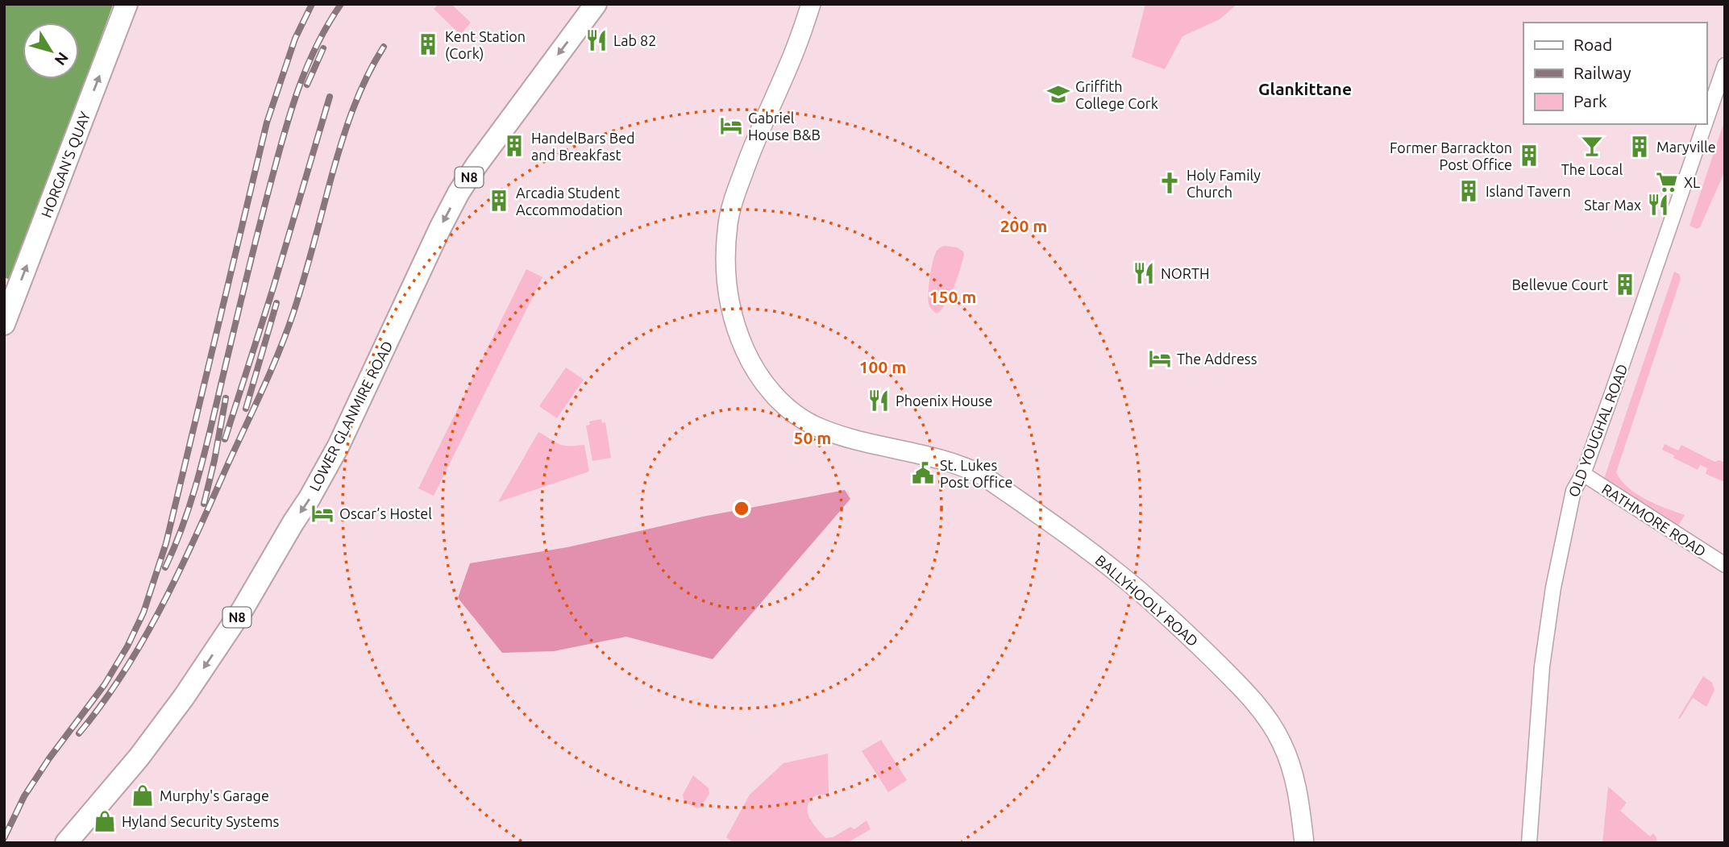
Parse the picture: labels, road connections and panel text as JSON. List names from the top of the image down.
{
  "streets": {
    "highway": ["HORGAN'S QUAY", "N8", "LOWER GLANMIRE ROAD"],
    "main road": ["BALLYHOOLY ROAD"],
    "street": ["OLD YOUGHAL ROAD", "RATHMORE ROAD"]
  },
  "crossings": [
    ["OLD YOUGHAL ROAD", "RATHMORE ROAD"]
  ],
  "one_way": ["HORGAN'S QUAY", "LOWER GLANMIRE ROAD"],
  "districts": ["Glankittane"],
  "places": {
    "restaurant": [
      "Lab 82",
      "Star Max",
      "NORTH",
      "Phoenix House"
    ],
    "building": [
      "Kent Station (Cork)",
      "HandelBars Bed and Breakfast",
      "Maryville",
      "Former Barrackton Post Office",
      "Island Tavern",
      "Arcadia Student Accommodation",
      "Bellevue Court"
    ],
    "school or university": ["Griffith College Cork"],
    "hotel": ["Gabriel House B&B", "The Address", "Oscar’s Hostel"],
    "bar": ["The Local"],
    "supermarket": ["XL"],
    "church": ["Holy Family Church"],
    "public building": ["St. Lukes Post Office"],
    "shop": ["Murphy's Garage", "Hyland Security Systems"]
  },
  "legend": ["Road", "Railway", "Park"],
  "north": "bottom right",
  "rings": [
    "200 m",
    "150 m",
    "100 m",
    "50 m"
  ]
}
